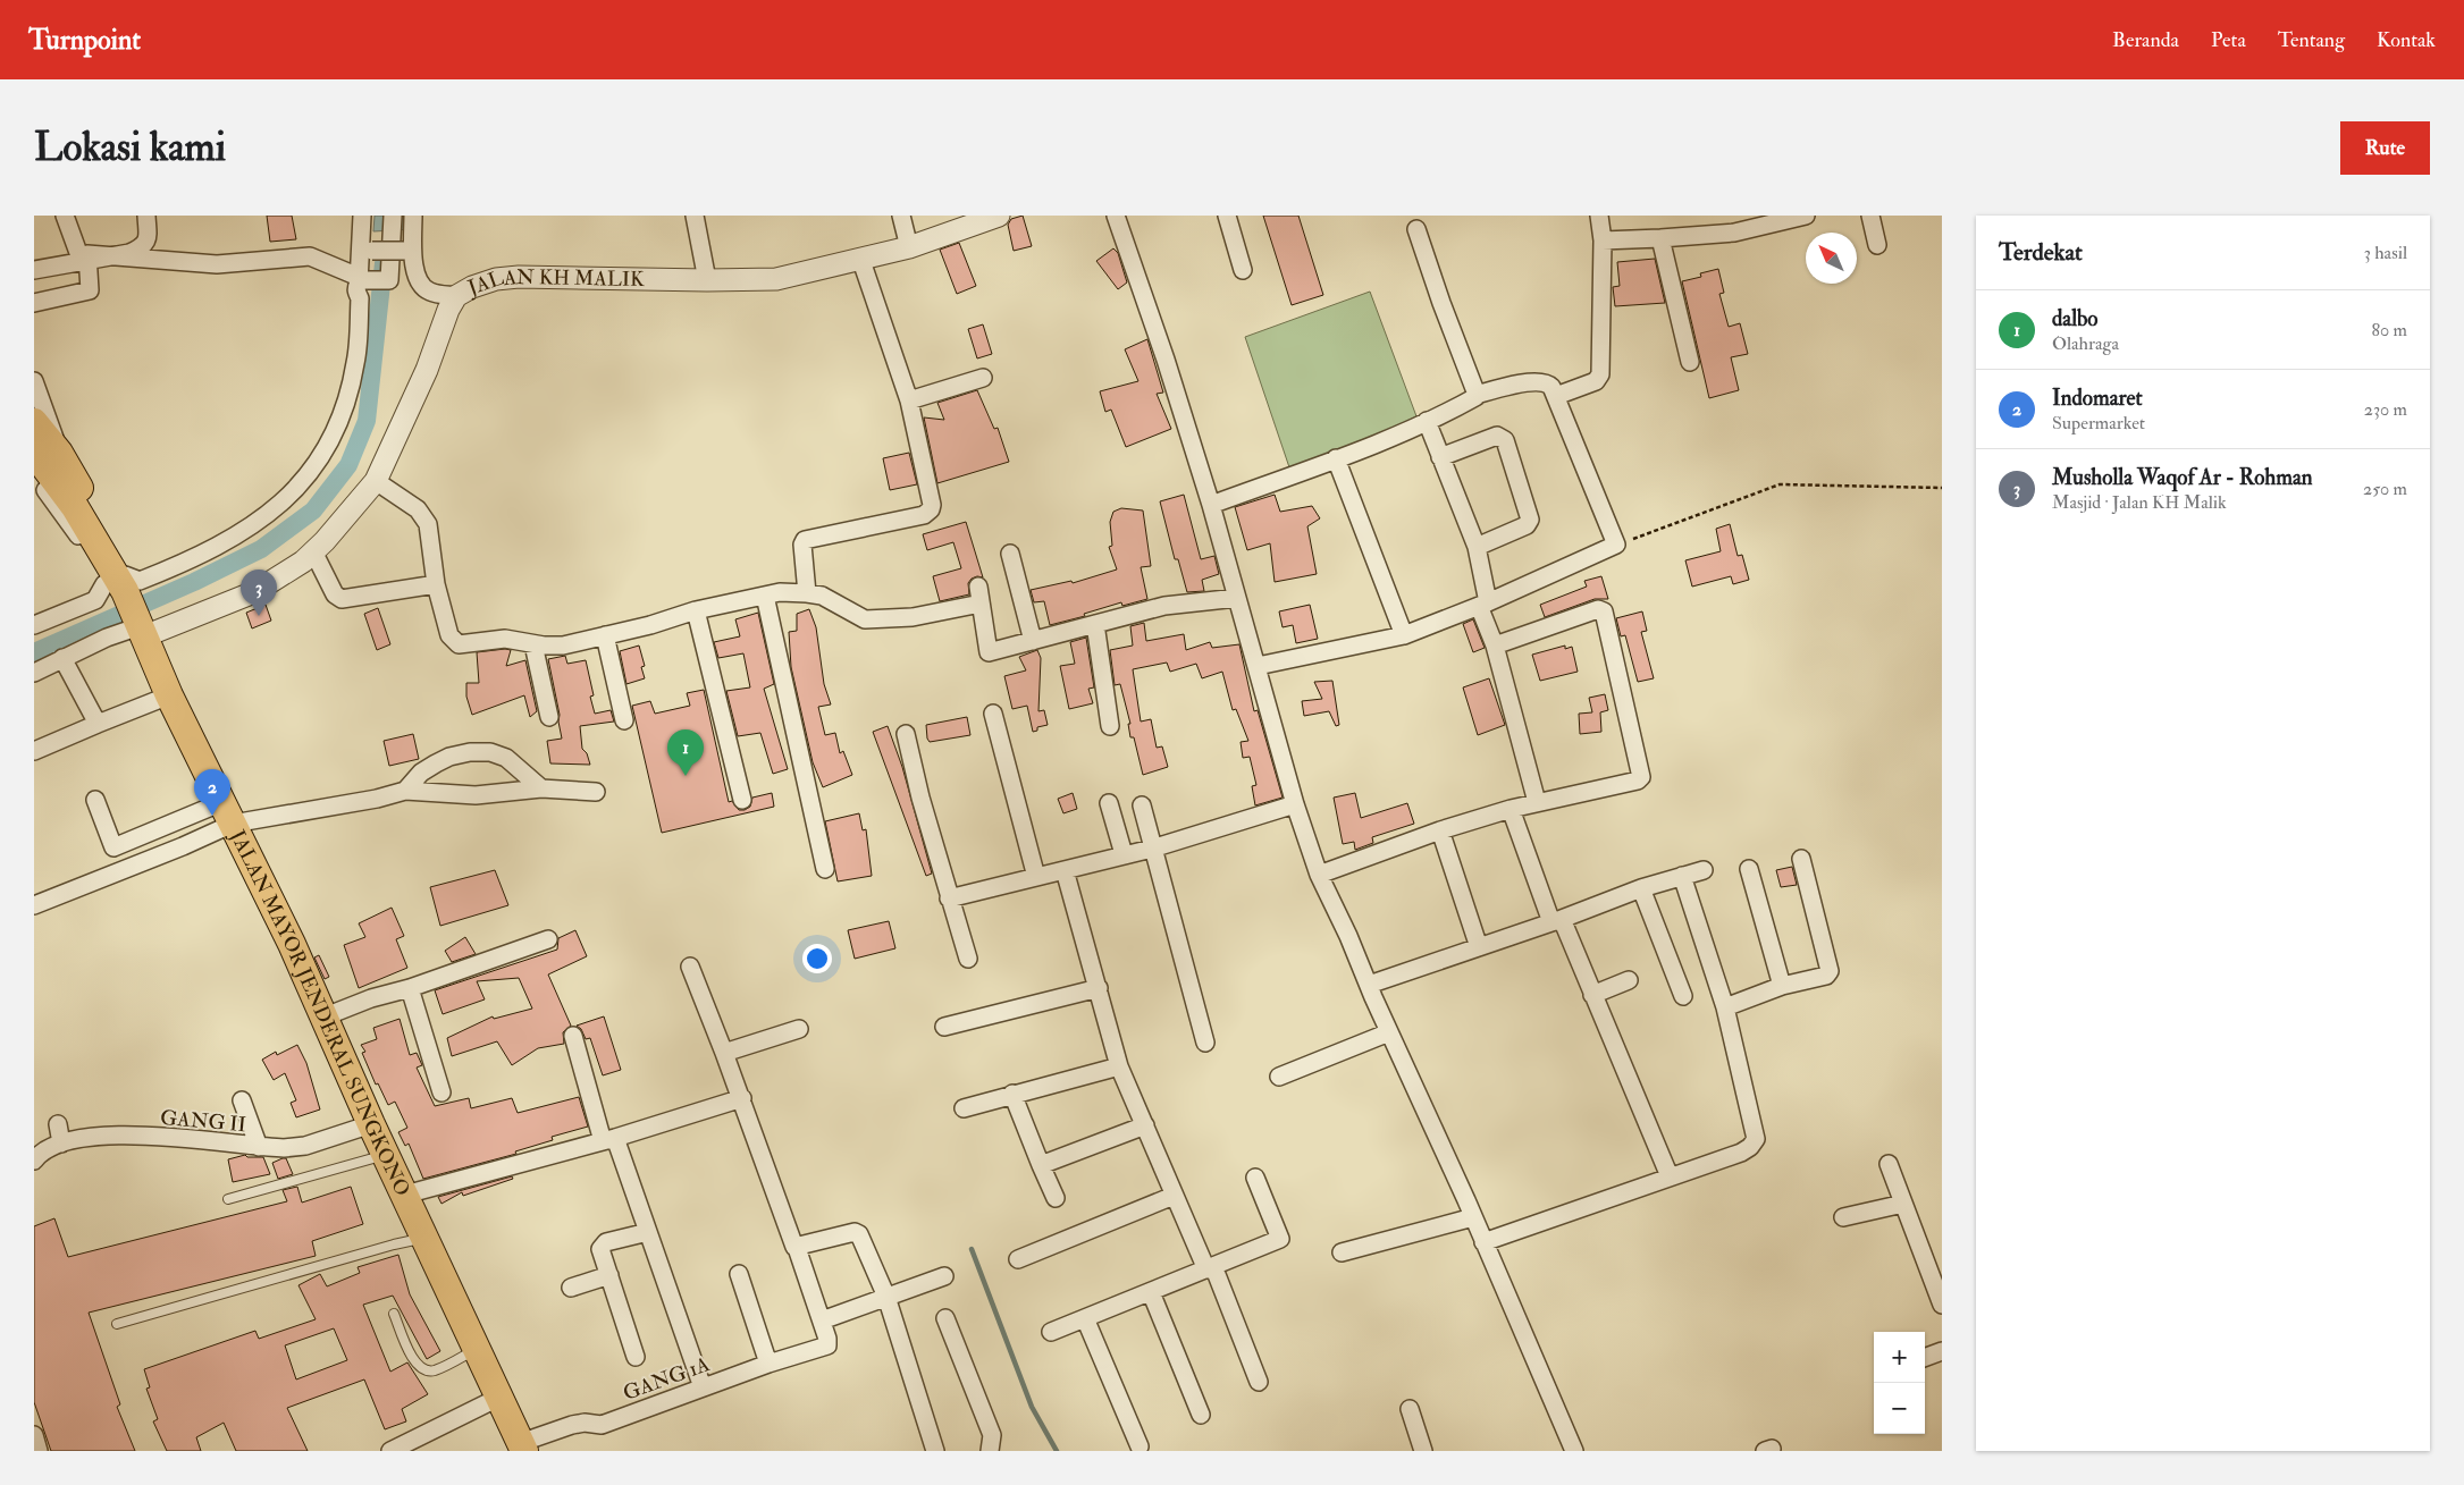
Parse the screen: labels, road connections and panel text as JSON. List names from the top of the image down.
{
  "streets": {
    "main road": ["JALAN MAYOR JENDERAL SUNGKONO"],
    "street": ["JALAN KH MALIK", "GANG II", "GANG 1A"]
  },
  "crossings": [
    ["JALAN KH MALIK", "JALAN MAYOR JENDERAL SUNGKONO"],
    ["JALAN MAYOR JENDERAL SUNGKONO", "GANG II"],
    ["JALAN MAYOR JENDERAL SUNGKONO", "GANG 1A"]
  ],
  "north": "top left",
  "page": {
    "header": "Turnpoint",
    "nav": [
      "Beranda",
      "Peta",
      "Tentang",
      "Kontak"
    ],
    "buttons": "Rute",
    "title": "Lokasi kami",
    "heading": ["Terdekat", "3 hasil"],
    "list": [
      {
        "mark": "1",
        "name": "dalbo",
        "note": "Olahraga",
        "value": "80 m"
      },
      {
        "mark": "2",
        "name": "Indomaret",
        "note": "Supermarket",
        "value": "230 m"
      },
      {
        "mark": "3",
        "name": "Musholla Waqof Ar - Rohman",
        "note": "Masjid · Jalan KH Malik",
        "value": "250 m"
      }
    ],
    "pins": ["3", "1", "2"],
    "map_buttons": ["+", "−"]
  }
}
